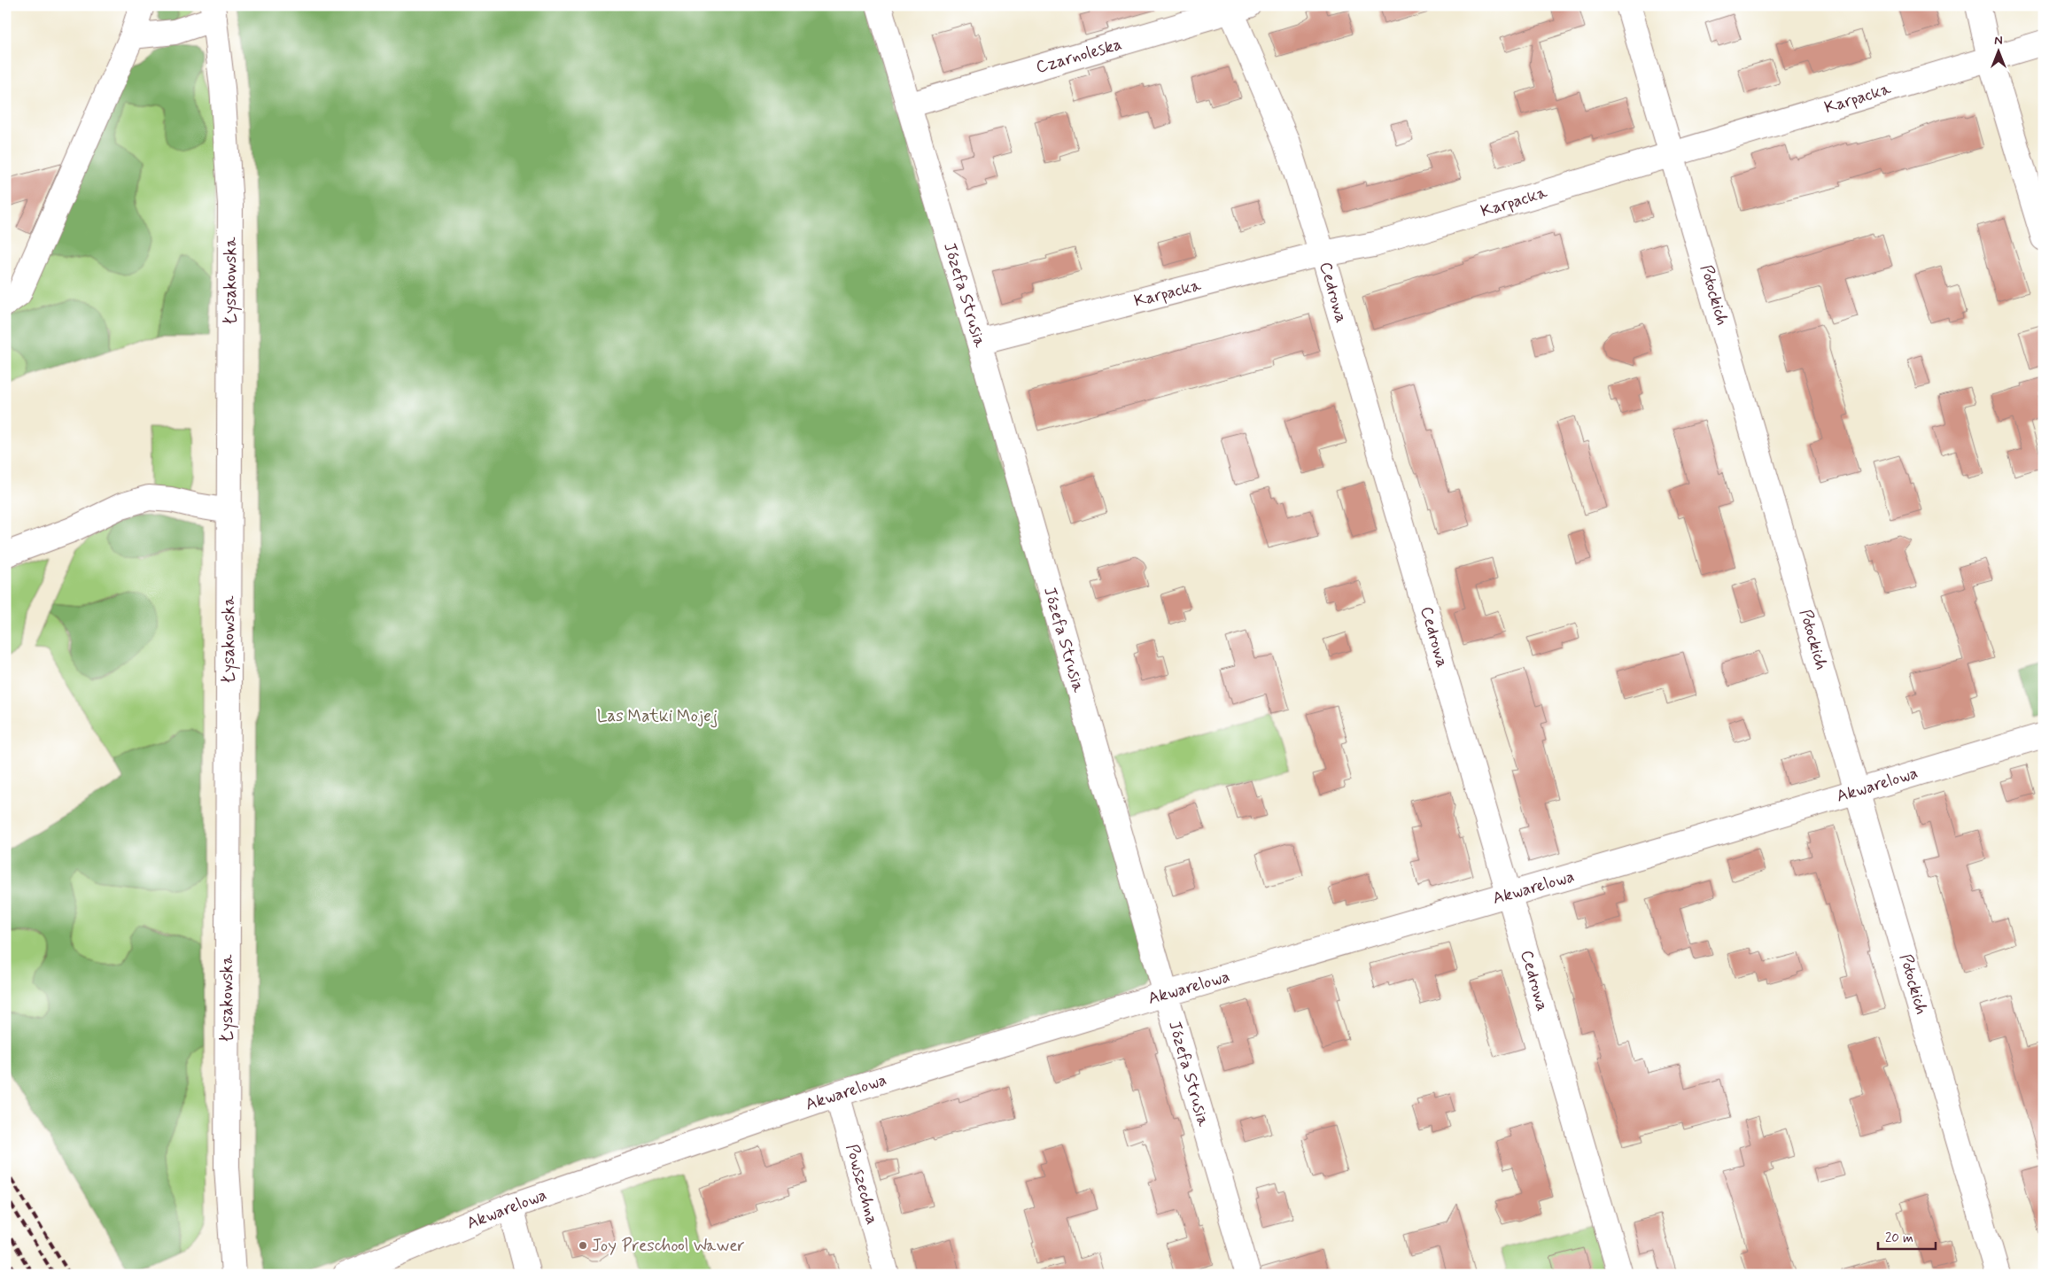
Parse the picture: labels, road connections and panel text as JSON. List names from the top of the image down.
{
  "streets": {
    "street": [
      "Czarnoleska",
      "Karpacka",
      "Łysakowska",
      "Cedrowa",
      "Józefa Strusia",
      "Potockich",
      "Akwarelowa",
      "Powszechna"
    ]
  },
  "crossings": [
    ["Czarnoleska", "Cedrowa"],
    ["Czarnoleska", "Józefa Strusia"],
    ["Karpacka", "Cedrowa"],
    ["Karpacka", "Józefa Strusia"],
    ["Karpacka", "Potockich"],
    ["Cedrowa", "Akwarelowa"],
    ["Józefa Strusia", "Akwarelowa"],
    ["Potockich", "Akwarelowa"],
    ["Akwarelowa", "Powszechna"]
  ],
  "parks": ["Las Matki Mojej"],
  "places": ["Joy Preschool Wawer"],
  "scale_bar": "20 m",
  "north": "top"
}
